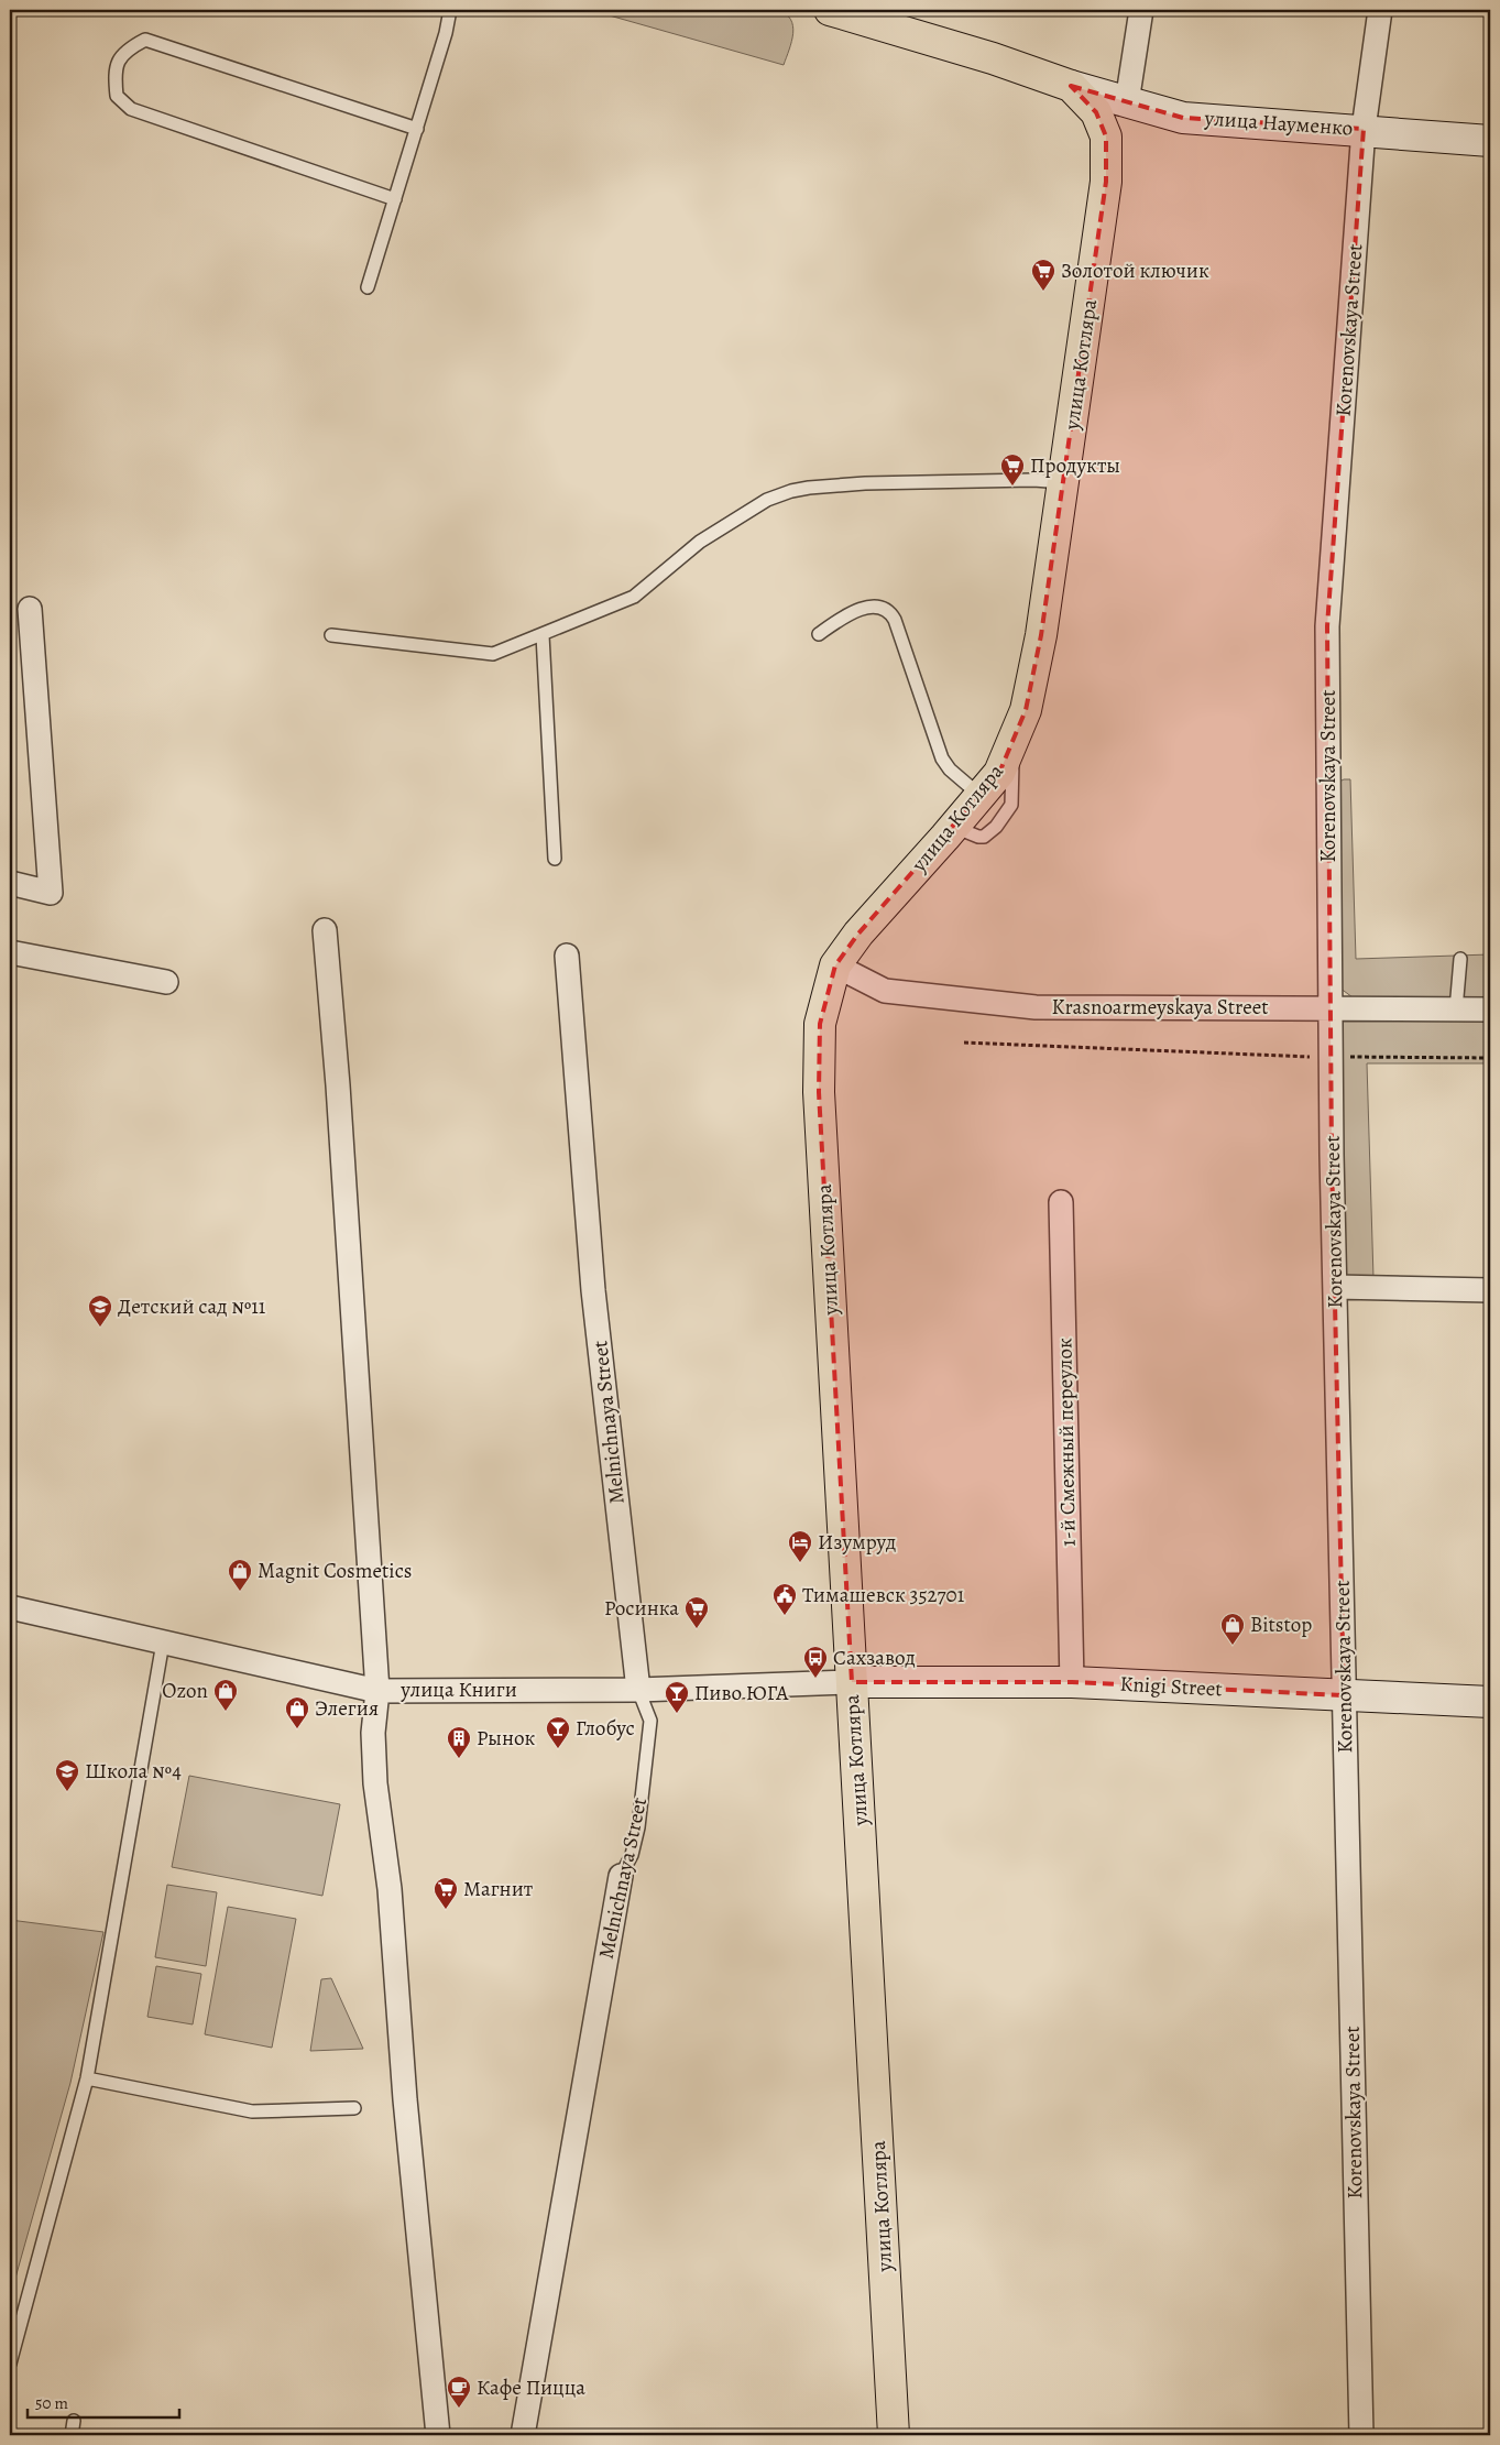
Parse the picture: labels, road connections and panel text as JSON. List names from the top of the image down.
{
  "streets": {
    "main road": ["улица Науменко", "улица Котляра"],
    "street": [
      "Korenovskaya Street",
      "Krasnoarmeyskaya Street",
      "Melnichnaya Street",
      "1-й Смежный переулок",
      "Knigi Street",
      "улица Книги"
    ]
  },
  "crossings": [
    ["улица Науменко", "Korenovskaya Street"],
    ["улица Науменко", "улица Котляра"],
    ["Korenovskaya Street", "Krasnoarmeyskaya Street"],
    ["Korenovskaya Street", "Knigi Street"],
    ["улица Котляра", "Krasnoarmeyskaya Street"],
    ["улица Котляра", "Knigi Street"],
    ["улица Котляра", "улица Книги"],
    ["Melnichnaya Street", "улица Книги"],
    ["1-й Смежный переулок", "Knigi Street"],
    ["Knigi Street", "улица Книги"]
  ],
  "places": {
    "supermarket": [
      "Золотой ключик",
      "Продукты",
      "Росинка",
      "Магнит"
    ],
    "school or university": ["Детский сад №11", "Школа №4"],
    "hotel": ["Изумруд"],
    "shop": [
      "Magnit Cosmetics",
      "Bitstop",
      "Ozon",
      "Элегия"
    ],
    "public building": ["Тимашевск 352701"],
    "bus stop": ["Сахзавод"],
    "bar": ["Пиво ЮГА", "Глобус"],
    "building": ["Рынок"],
    "cafe": ["Кафе Пицца"]
  },
  "scale_bar": "50 m"
}
